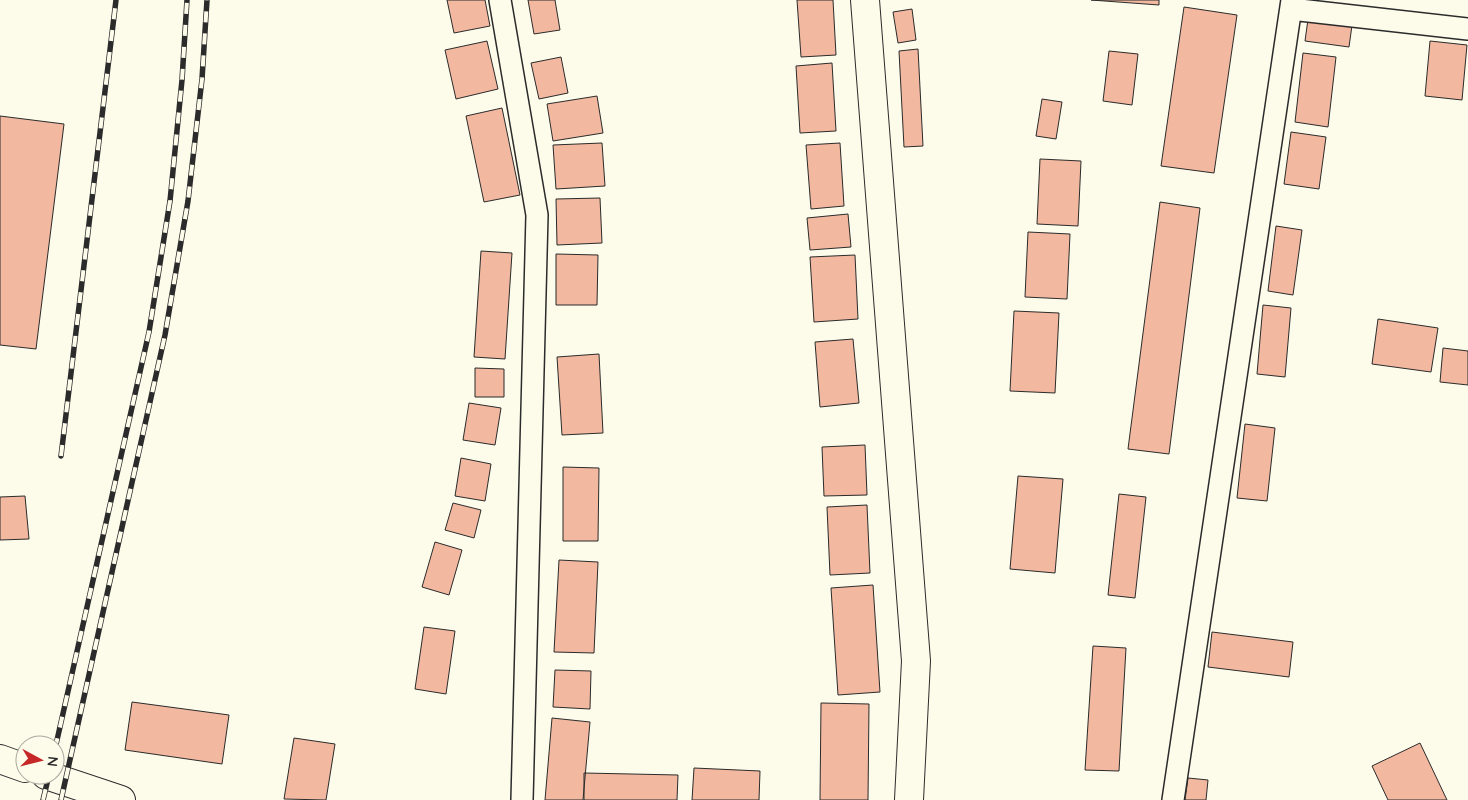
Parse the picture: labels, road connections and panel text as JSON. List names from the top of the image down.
{
  "north": "right"
}
